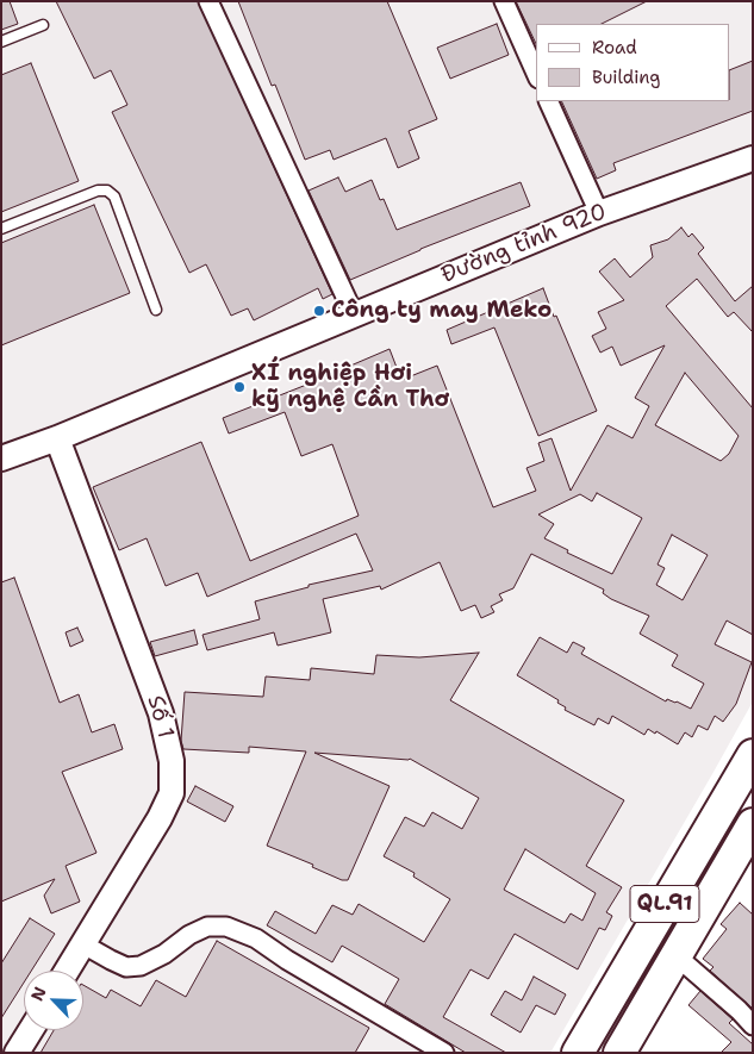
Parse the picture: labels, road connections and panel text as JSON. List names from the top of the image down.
{
  "streets": {
    "highway": ["QL.91"],
    "main road": ["Đường tỉnh 920", "Số 1"]
  },
  "crossings": [
    ["Đường tỉnh 920", "Số 1"]
  ],
  "places": ["Công ty may Meko", "XÍ nghiệp Hơi kỹ nghệ Cần Thơ"],
  "legend": ["Road", "Building"],
  "north": "top left"
}
